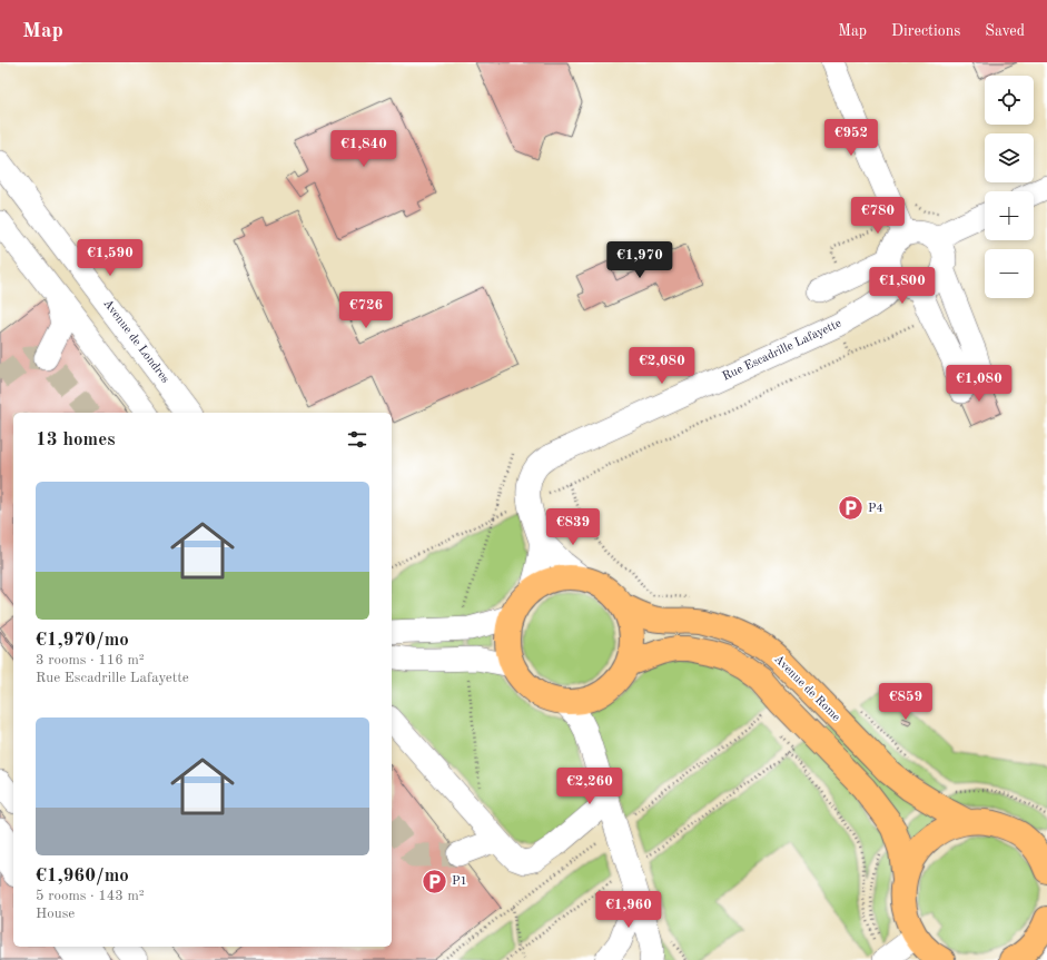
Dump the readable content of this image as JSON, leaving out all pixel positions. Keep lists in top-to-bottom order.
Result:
{
  "streets": {
    "main road": ["Avenue de Rome"],
    "street": ["Avenue de Londres", "Rue Escadrille Lafayette"]
  },
  "crossings": [
    ["Rue Escadrille Lafayette", "Avenue de Rome"]
  ],
  "places": {
    "parking": ["P4", "P1"]
  },
  "page": {
    "header": "Map",
    "nav": ["Map", "Directions", "Saved"],
    "map_buttons": ["+", "−"],
    "price": [
      "€952",
      "€1,840",
      "€780",
      "€1,590",
      "€1,970",
      "€1,800",
      "€726",
      "€2,080",
      "€1,080",
      "€839",
      "€859",
      "€2,260",
      "€1,960"
    ],
    "heading": "13 homes",
    "list": [
      {
        "name": "€1,970/mo",
        "note": "3 rooms · 116 m² · Rue Escadrille Lafayette"
      },
      {
        "name": "€1,960/mo",
        "note": "5 rooms · 143 m² · House"
      }
    ]
  }
}
